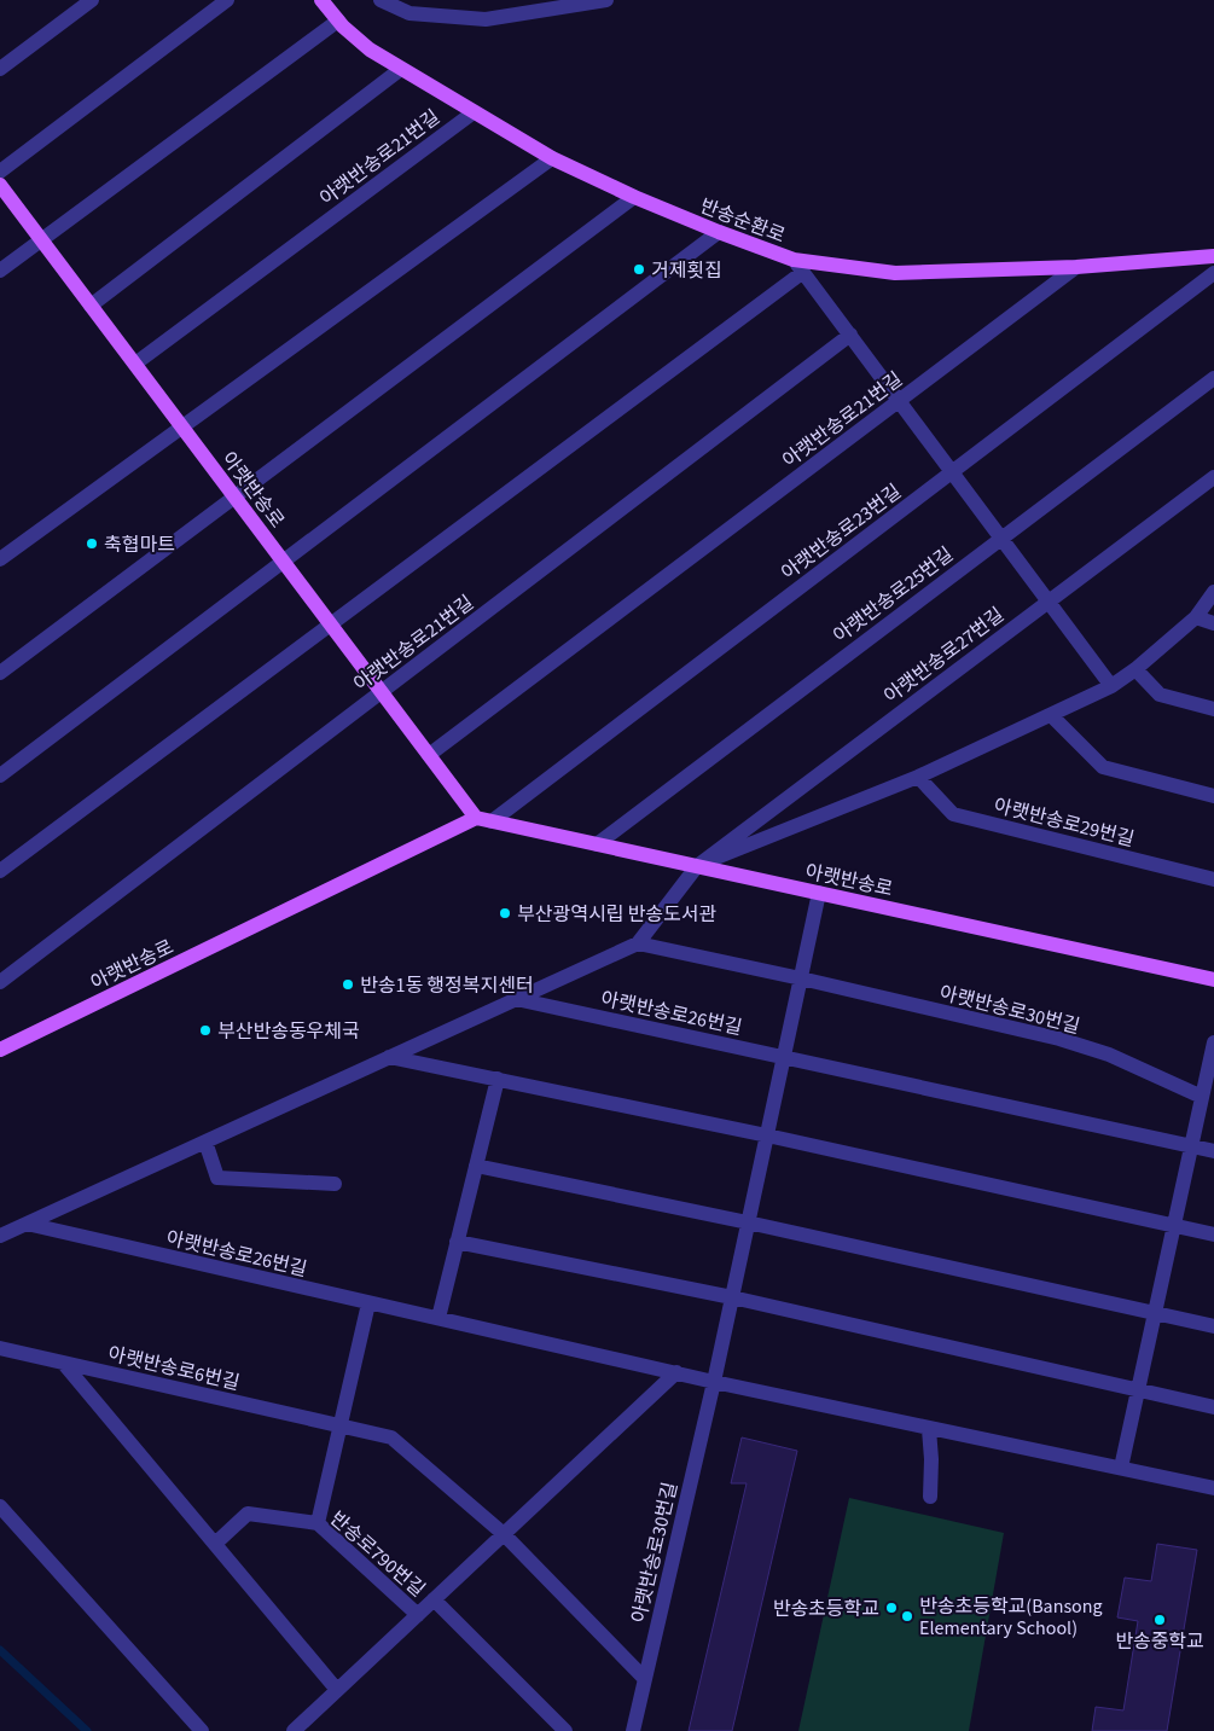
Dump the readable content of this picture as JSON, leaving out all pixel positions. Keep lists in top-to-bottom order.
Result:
{
  "streets": {
    "main road": ["반송순환로", "아랫반송로"],
    "street": [
      "아랫반송로21번길",
      "아랫반송로23번길",
      "아랫반송로25번길",
      "아랫반송로27번길",
      "아랫반송로29번길",
      "아랫반송로30번길",
      "아랫반송로26번길",
      "아랫반송로6번길",
      "반송로790번길"
    ]
  },
  "crossings": [
    ["아랫반송로21번길", "반송순환로"],
    ["아랫반송로21번길", "아랫반송로"],
    ["아랫반송로", "아랫반송로23번길"],
    ["아랫반송로", "아랫반송로25번길"],
    ["아랫반송로", "아랫반송로27번길"],
    ["아랫반송로", "아랫반송로30번길"],
    ["아랫반송로", "아랫반송로26번길"],
    ["아랫반송로27번길", "아랫반송로26번길"],
    ["아랫반송로30번길", "아랫반송로26번길"]
  ],
  "places": [
    "거제횟집",
    "축협마트",
    "부산광역시립 반송도서관",
    "반송1동 행정복지센터",
    "부산반송동우체국",
    "반송초등학교",
    "반송초등학교(Bansong Elementary School)",
    "반송중학교"
  ]
}
